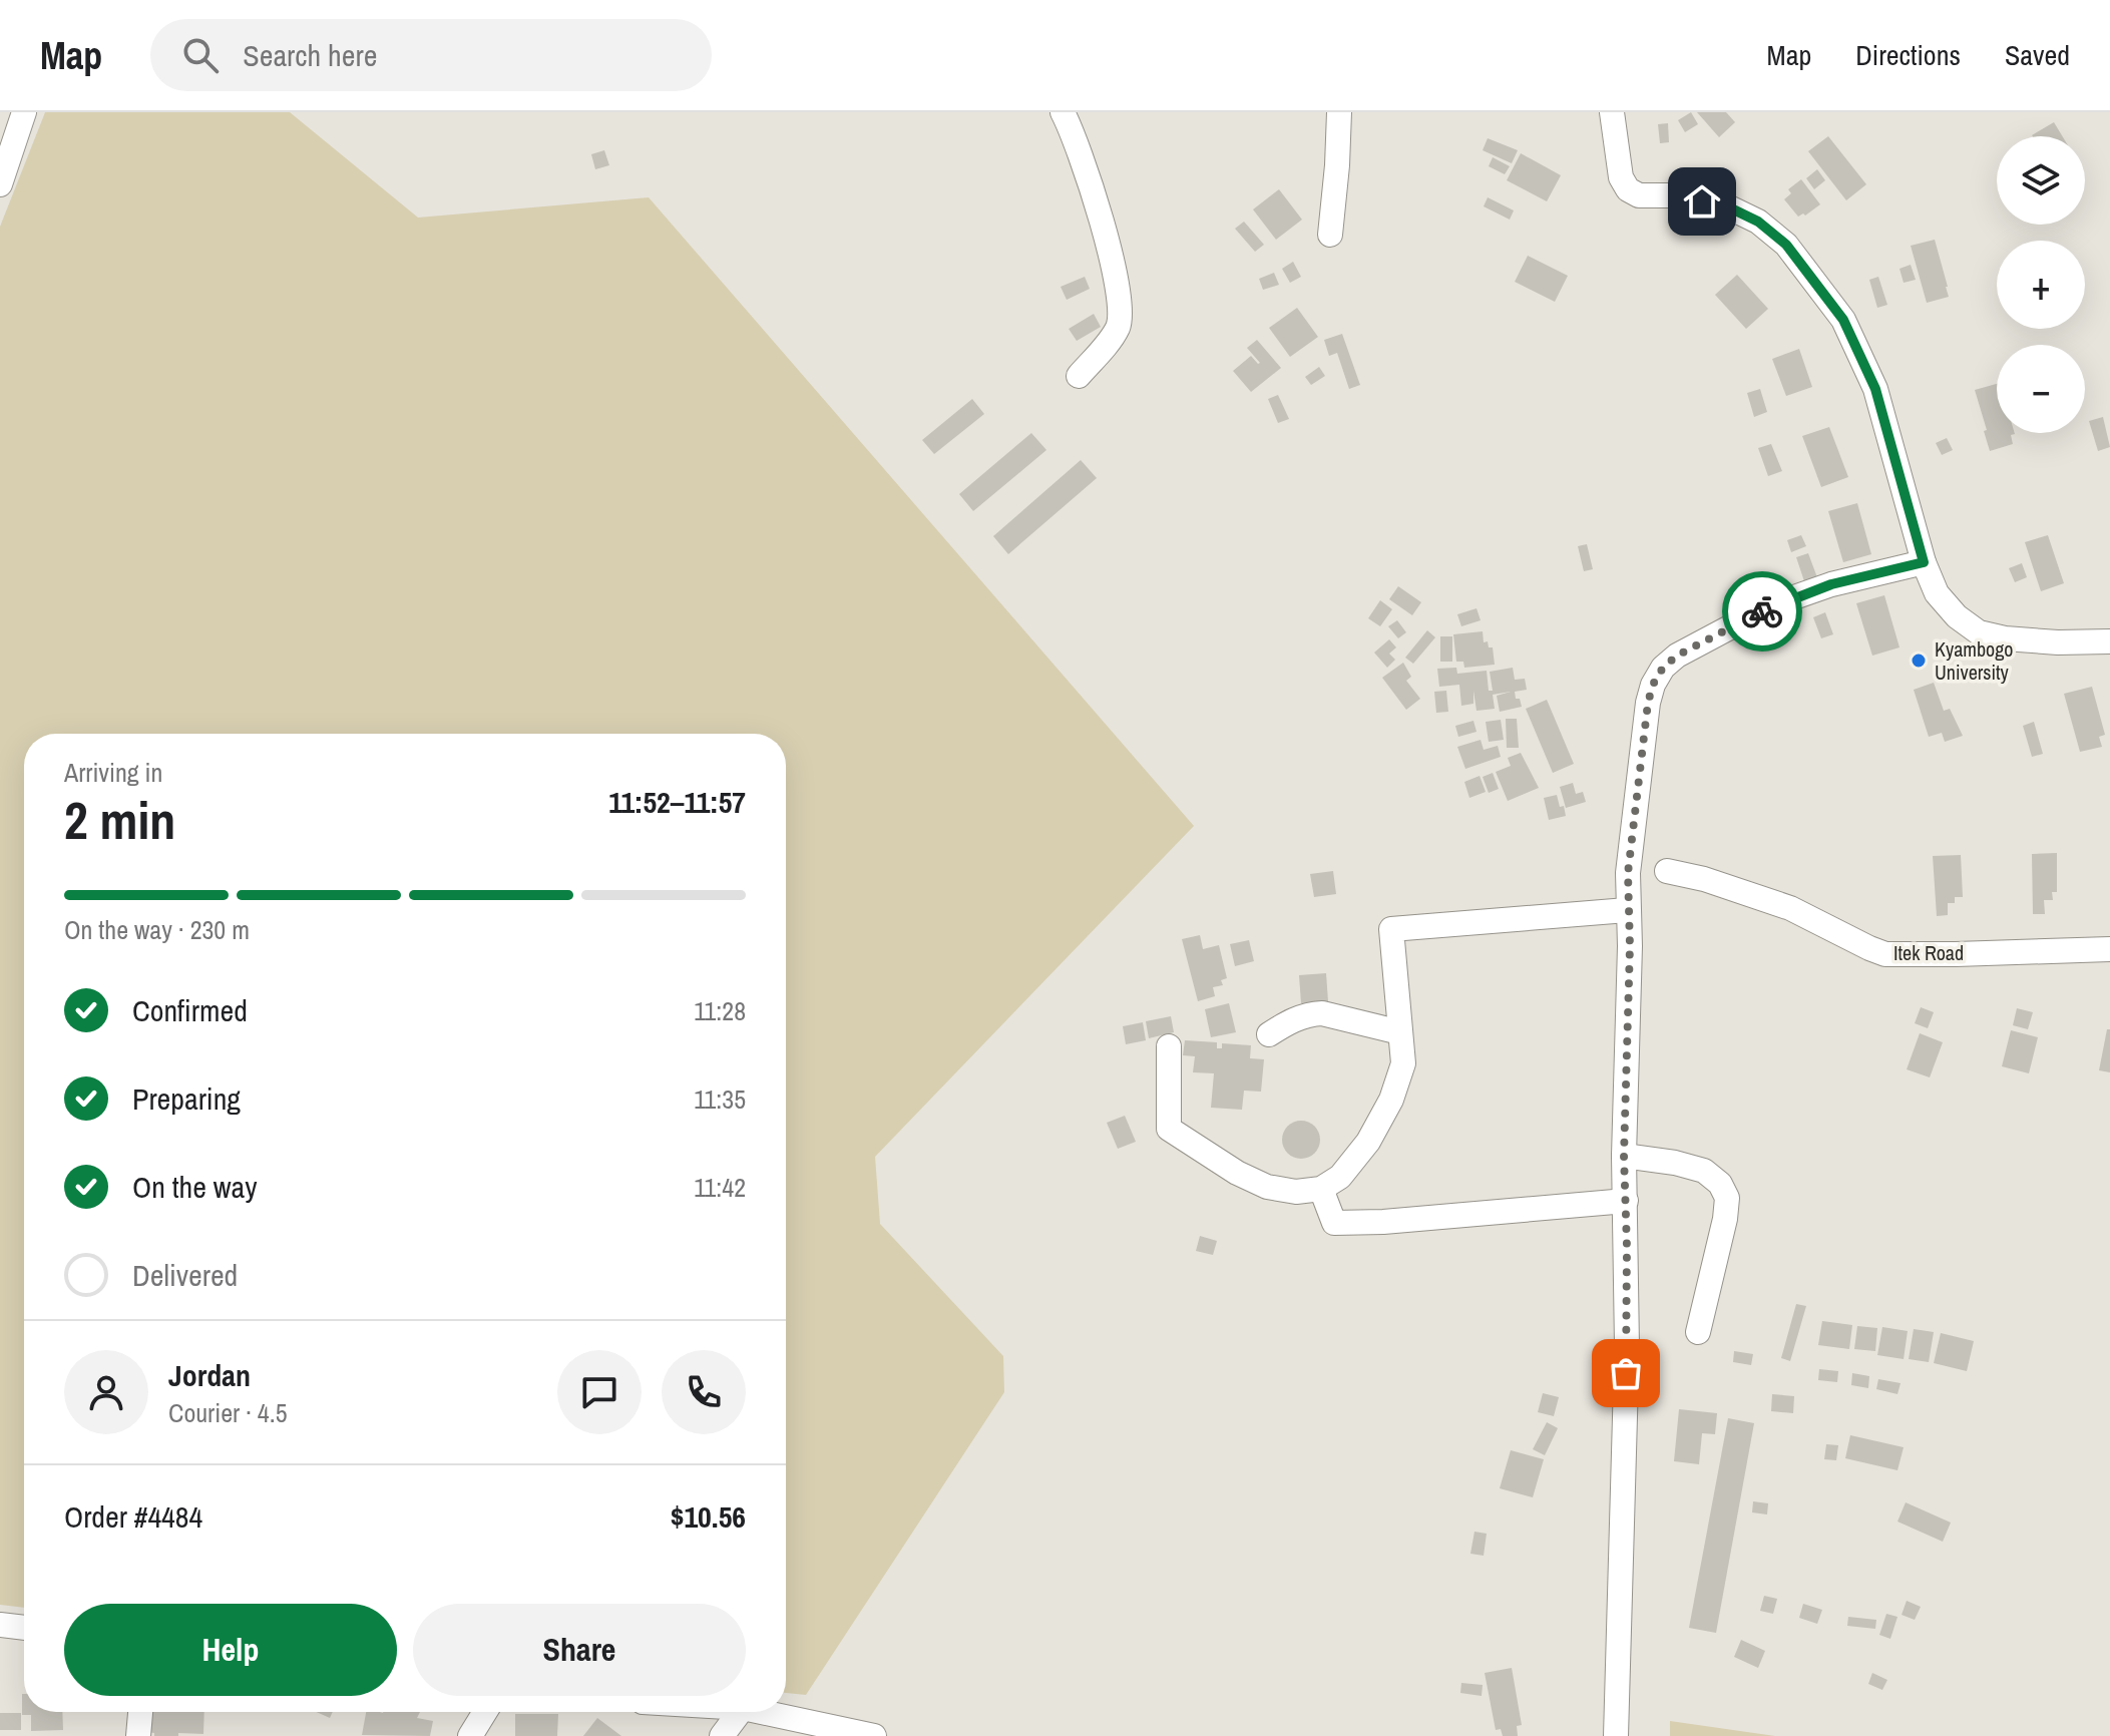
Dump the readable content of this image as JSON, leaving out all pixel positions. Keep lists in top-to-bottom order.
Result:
{
  "streets": {
    "street": ["Itek Road"]
  },
  "places": ["Kyambogo University"],
  "page": {
    "header": "Map",
    "search": "Search here",
    "nav": ["Map", "Directions", "Saved"],
    "map_buttons": ["+", "−"],
    "heading": ["2 min", "Arriving in", "11:52–11:57"],
    "panel": [
      "Jordan",
      "Courier · 4.5",
      "Order #4484",
      "$10.56"
    ],
    "bar": "On the way · 230 m",
    "list": [
      ["Confirmed", "11:28"],
      ["Preparing", "11:35"],
      ["On the way", "11:42"],
      "Delivered"
    ],
    "buttons": ["Help", "Share"]
  }
}
